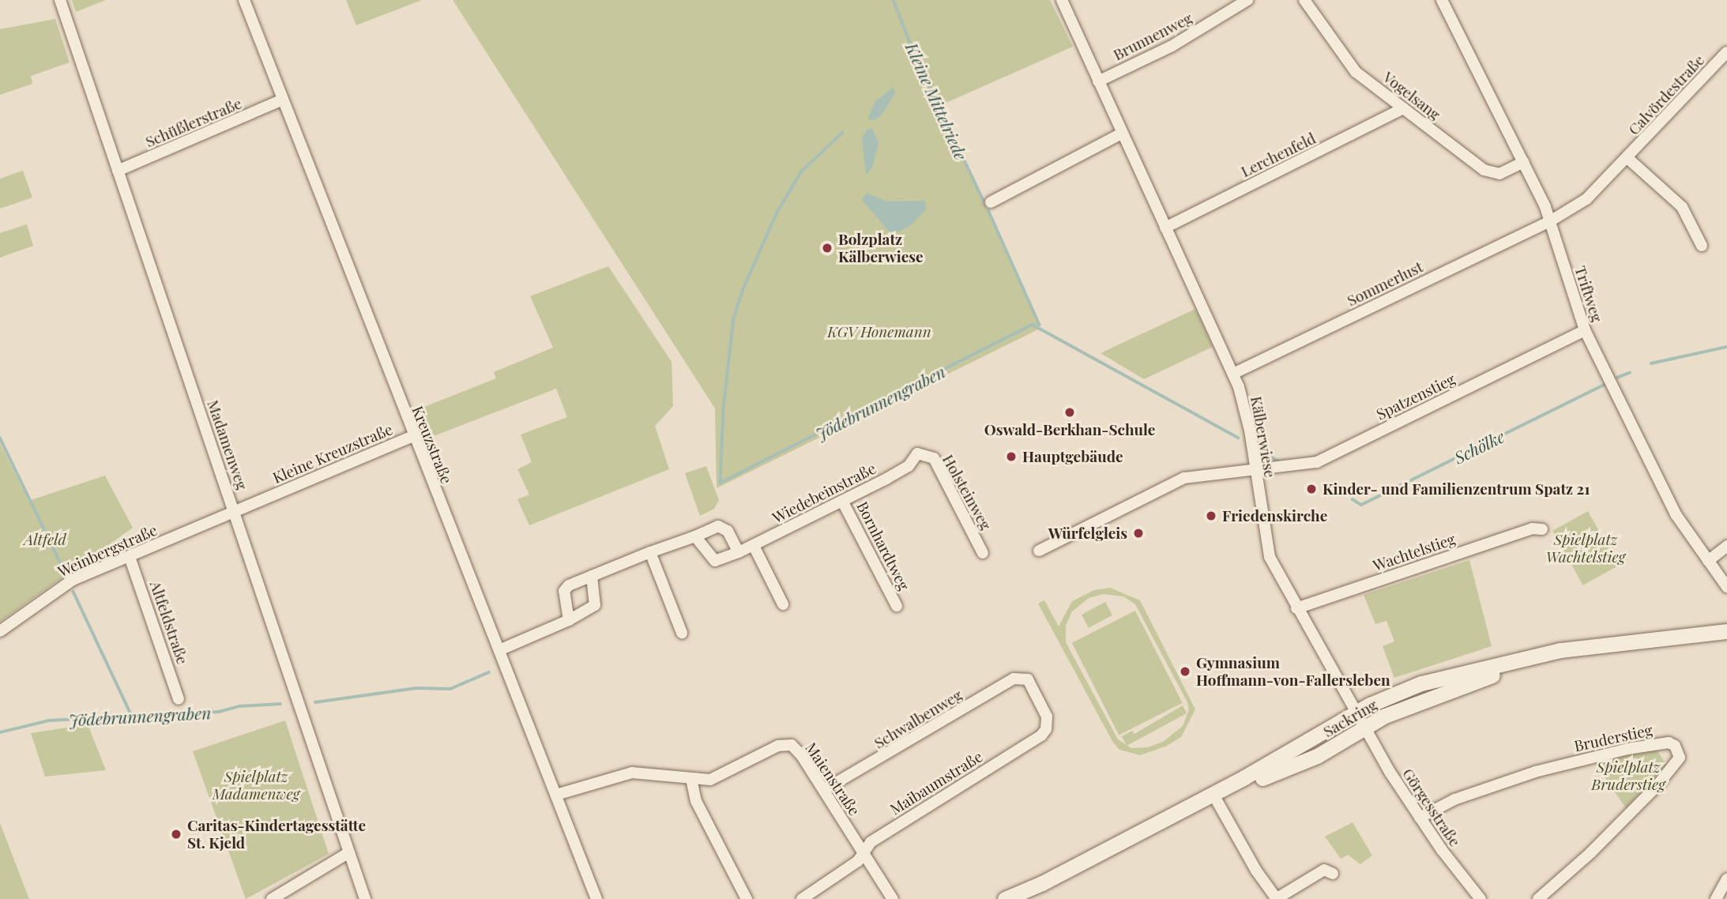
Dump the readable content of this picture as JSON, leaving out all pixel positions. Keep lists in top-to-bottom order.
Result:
{
  "streets": {
    "main road": ["Sackring"],
    "street": [
      "Brunnenweg",
      "Calvördestraße",
      "Vogelsang",
      "Schüßlerstraße",
      "Lerchenfeld",
      "Sommerlust",
      "Triftweg",
      "Spatzenstieg",
      "Kälberwiese",
      "Madamenweg",
      "Kreuzstraße",
      "Kleine Kreuzstraße",
      "Holsteinweg",
      "Wiedebeinstraße",
      "Bornhardtweg",
      "Weinbergstraße",
      "Wachtelstieg",
      "Altfeldstraße",
      "Schwalbenweg",
      "Bruderstieg",
      "Maienstraße",
      "Maibaumstraße",
      "Görgesstraße"
    ]
  },
  "crossings": [
    ["Brunnenweg", "Kälberwiese"],
    ["Calvördestraße", "Sommerlust"],
    ["Calvördestraße", "Triftweg"],
    ["Vogelsang", "Lerchenfeld"],
    ["Vogelsang", "Triftweg"],
    ["Schüßlerstraße", "Madamenweg"],
    ["Schüßlerstraße", "Kreuzstraße"],
    ["Lerchenfeld", "Kälberwiese"],
    ["Sommerlust", "Triftweg"],
    ["Sommerlust", "Kälberwiese"],
    ["Triftweg", "Spatzenstieg"],
    ["Spatzenstieg", "Kälberwiese"],
    ["Kälberwiese", "Wachtelstieg"],
    ["Kälberwiese", "Sackring"],
    ["Kälberwiese", "Görgesstraße"],
    ["Madamenweg", "Kleine Kreuzstraße"],
    ["Madamenweg", "Weinbergstraße"],
    ["Kreuzstraße", "Kleine Kreuzstraße"],
    ["Kreuzstraße", "Maienstraße"],
    ["Kleine Kreuzstraße", "Weinbergstraße"],
    ["Holsteinweg", "Wiedebeinstraße"],
    ["Wiedebeinstraße", "Bornhardtweg"],
    ["Weinbergstraße", "Altfeldstraße"],
    ["Sackring", "Görgesstraße"],
    ["Schwalbenweg", "Maienstraße"],
    ["Schwalbenweg", "Maibaumstraße"],
    ["Bruderstieg", "Görgesstraße"],
    ["Maienstraße", "Maibaumstraße"]
  ],
  "water": ["Kleine Mittelriede", "Jödebrunnengraben", "Schölke"],
  "parks": [
    "KGV Honemann",
    "Altfeld",
    "Spielplatz Wachtelstieg",
    "Spielplatz Bruderstieg",
    "Spielplatz Madamenweg"
  ],
  "places": [
    "Bolzplatz Kälberwiese",
    "Oswald-Berkhan-Schule",
    "Hauptgebäude",
    "Kinder- und Familienzentrum Spatz 21",
    "Friedenskirche",
    "Würfelgleis",
    "Gymnasium Hoffmann-von-Fallersleben",
    "Caritas-Kindertagesstätte St. Kjeld"
  ]
}
